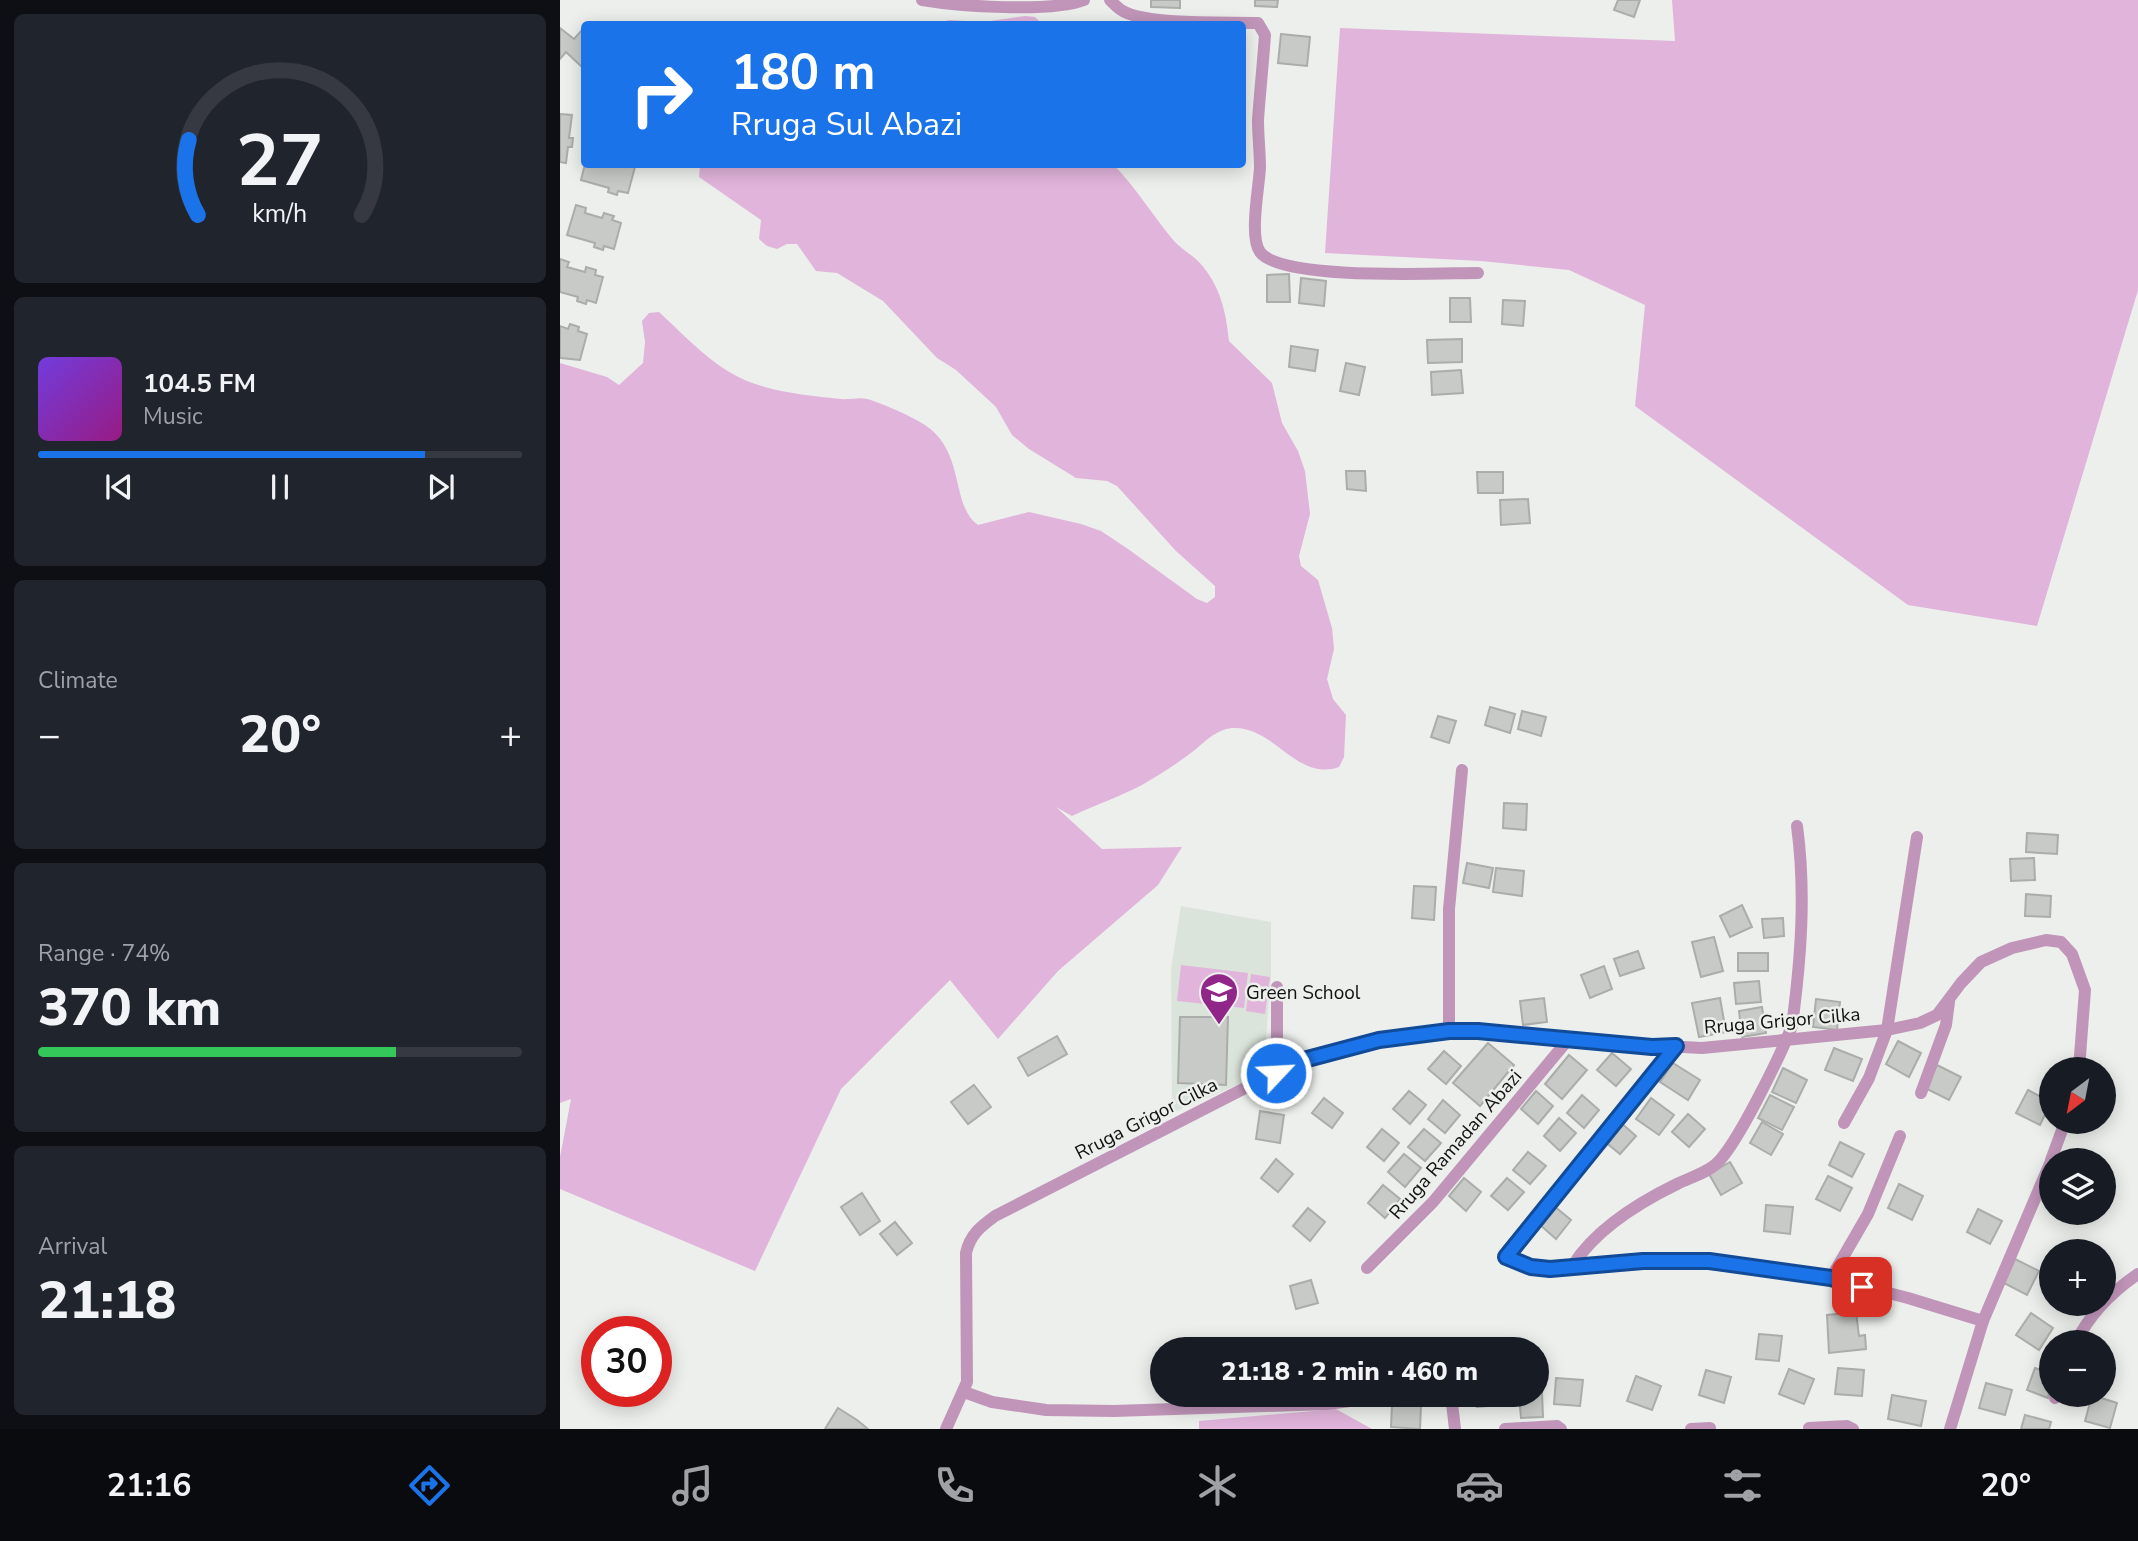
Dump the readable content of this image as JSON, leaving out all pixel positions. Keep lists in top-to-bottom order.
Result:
{
  "streets": {
    "street": ["Rruga Grigor Cilka", "Rruga Ramadan Abazi"]
  },
  "crossings": [
    ["Rruga Grigor Cilka", "Rruga Ramadan Abazi"]
  ],
  "places": {
    "school or university": ["Green School"]
  },
  "north": "bottom left",
  "page": {
    "turn": ["180 m", "Rruga Sul Abazi"],
    "song": ["104.5 FM", "Music"],
    "tile": [
      "Climate",
      ["Range · 74%", "370 km"],
      ["Arrival", "21:18"]
    ],
    "heat": ["−", "20°", "+"],
    "map_buttons": ["+", "−"],
    "limit": "30",
    "trip": "21:18 · 2 min · 460 m",
    "tabs": ["21:16", "20°"],
    "gauge": ["27", "km/h"]
  }
}
